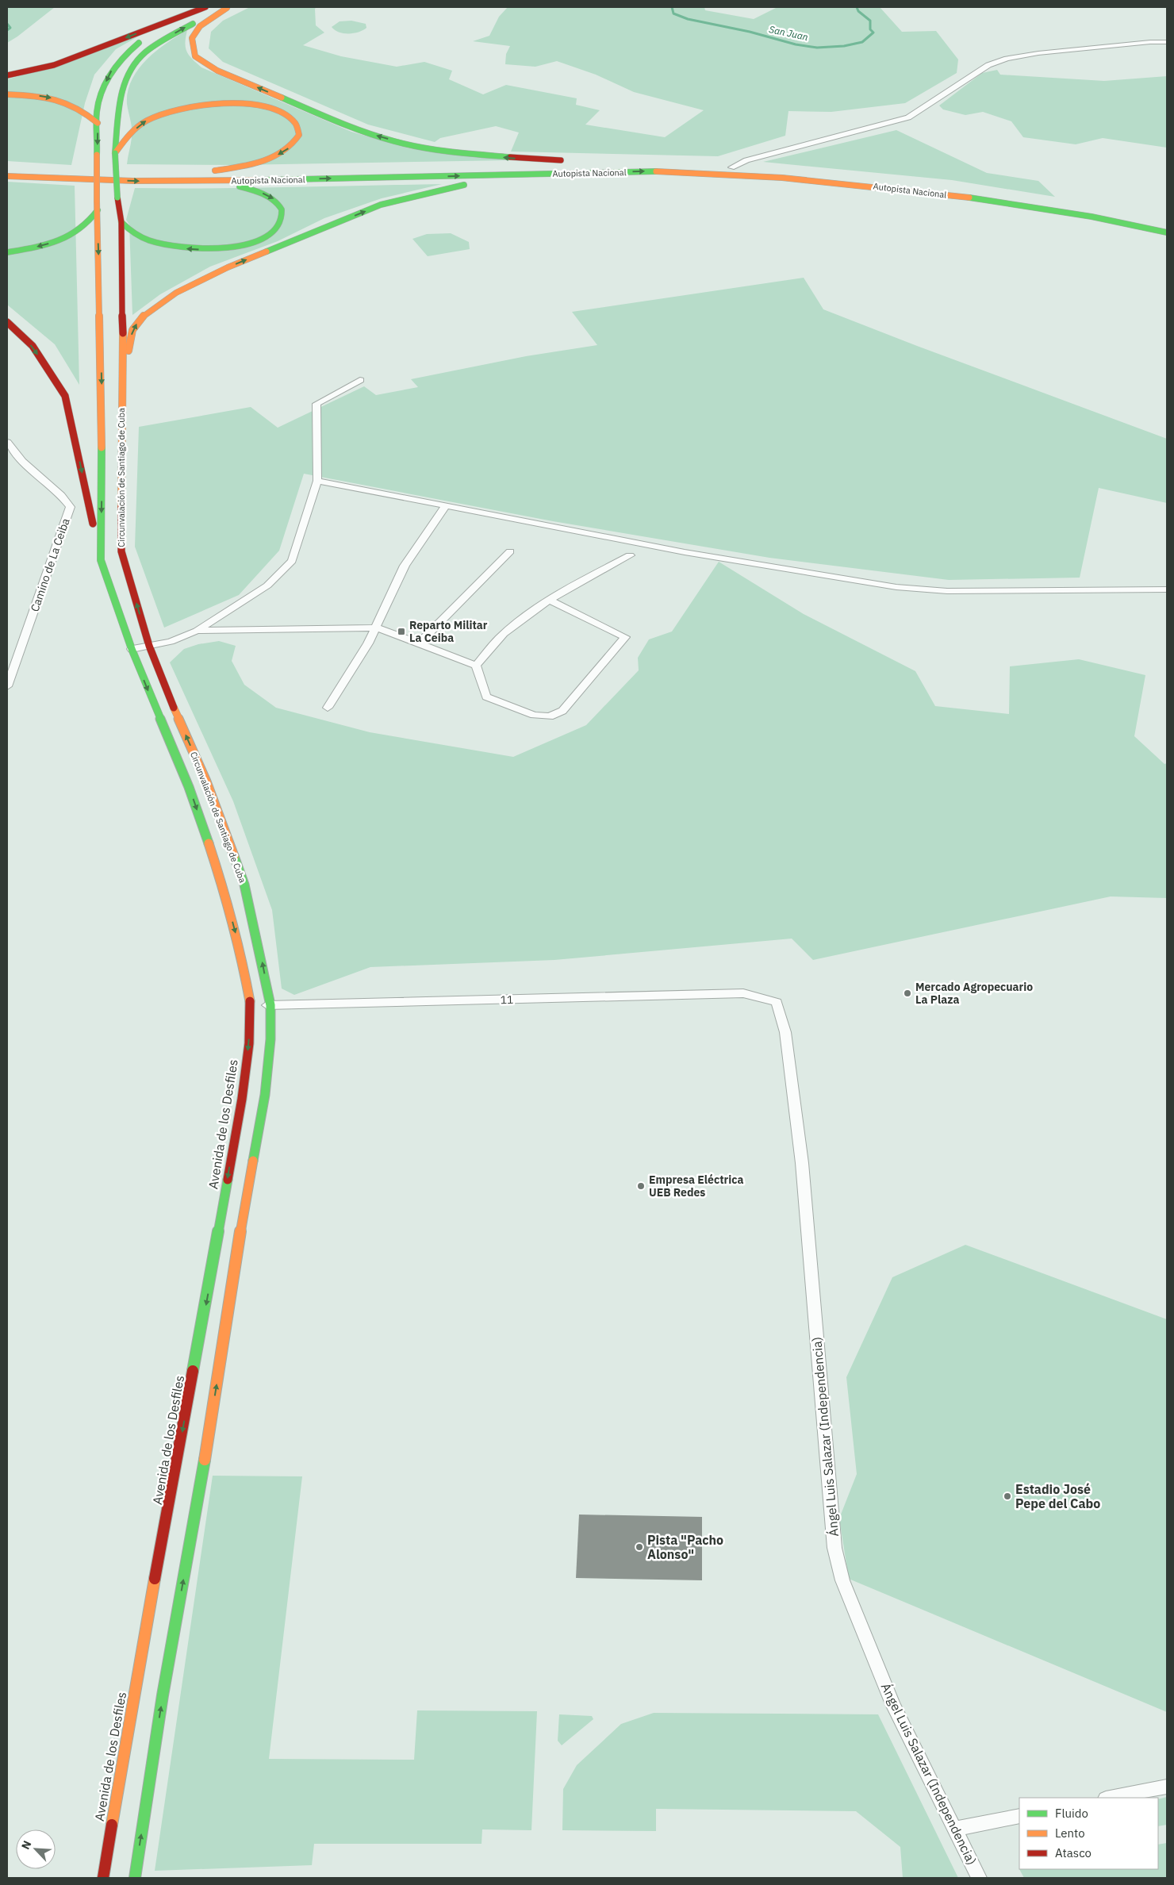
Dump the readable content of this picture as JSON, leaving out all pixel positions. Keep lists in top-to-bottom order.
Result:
{
  "streets": {
    "highway": ["Autopista Nacional", "Circunvalación de Santiago de Cuba", "Avenida de los Desfiles"],
    "street": ["Camino de La Ceiba", "11", "Ángel Luis Salazar (Independencia)"]
  },
  "crossings": [
    ["Circunvalación de Santiago de Cuba", "11"],
    ["Circunvalación de Santiago de Cuba", "Avenida de los Desfiles"],
    ["11", "Avenida de los Desfiles"],
    ["11", "Ángel Luis Salazar (Independencia)"]
  ],
  "water": ["San Juan"],
  "places": {
    "transit": ["Reparto Militar La Ceiba"],
    "other": [
      "Mercado Agropecuario La Plaza",
      "Empresa Eléctrica UEB Redes",
      "Estadio José Pepe del Cabo",
      "Pista \"Pacho Alonso\""
    ]
  },
  "legend": ["Fluido", "Lento", "Atasco"],
  "north": "top left"
}
